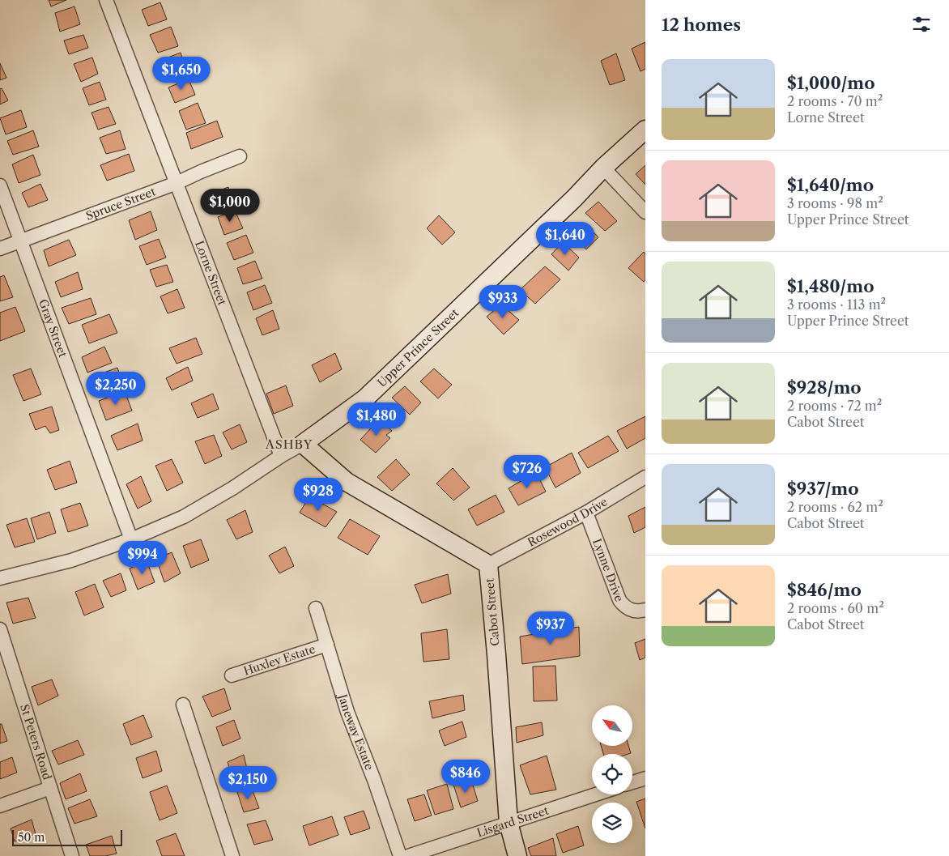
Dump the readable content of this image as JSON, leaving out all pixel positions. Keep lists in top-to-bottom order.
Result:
{
  "streets": {
    "street": [
      "Spruce Street",
      "Lorne Street",
      "Gray Street",
      "Upper Prince Street",
      "Rosewood Drive",
      "Lynne Drive",
      "Cabot Street",
      "Huxley Estate",
      "Janeway Estate",
      "St Peters Road",
      "Lisgard Street"
    ]
  },
  "crossings": [
    ["Spruce Street", "Lorne Street"],
    ["Spruce Street", "Gray Street"],
    ["Lorne Street", "Upper Prince Street"],
    ["Gray Street", "Upper Prince Street"],
    ["Upper Prince Street", "Cabot Street"],
    ["Rosewood Drive", "Lynne Drive"],
    ["Rosewood Drive", "Cabot Street"],
    ["Cabot Street", "Lisgard Street"],
    ["Huxley Estate", "Janeway Estate"]
  ],
  "districts": ["ASHBY"],
  "scale_bar": "50 m",
  "north": "top left",
  "page": {
    "heading": "12 homes",
    "list": [
      {
        "name": "$1,000/mo",
        "note": "2 rooms · 70 m² · Lorne Street"
      },
      {
        "name": "$1,640/mo",
        "note": "3 rooms · 98 m² · Upper Prince Street"
      },
      {
        "name": "$1,480/mo",
        "note": "3 rooms · 113 m² · Upper Prince Street"
      },
      {
        "name": "$928/mo",
        "note": "2 rooms · 72 m² · Cabot Street"
      },
      {
        "name": "$937/mo",
        "note": "2 rooms · 62 m² · Cabot Street"
      },
      {
        "name": "$846/mo",
        "note": "2 rooms · 60 m² · Cabot Street"
      }
    ],
    "price": [
      "$1,650",
      "$1,000",
      "$1,640",
      "$933",
      "$2,250",
      "$1,480",
      "$726",
      "$928",
      "$994",
      "$937",
      "$846",
      "$2,150"
    ],
    "scale": "50 m"
  }
}
